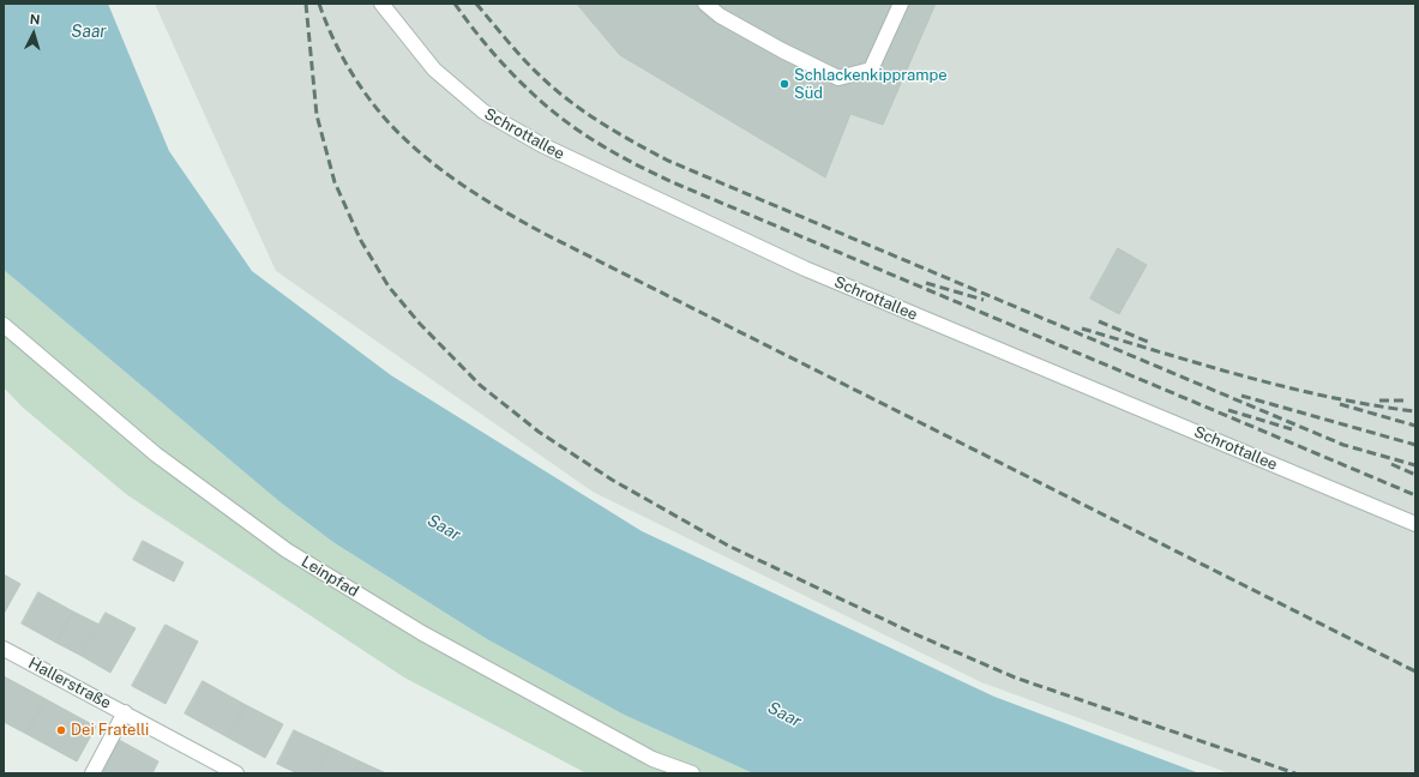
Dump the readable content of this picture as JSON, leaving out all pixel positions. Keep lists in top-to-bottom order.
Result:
{
  "streets": {
    "street": ["Schrottallee", "Leinpfad", "Hallerstraße"]
  },
  "water": ["Saar"],
  "places": ["Schlackenkipprampe Süd", "Dei Fratelli"],
  "north": "top"
}
